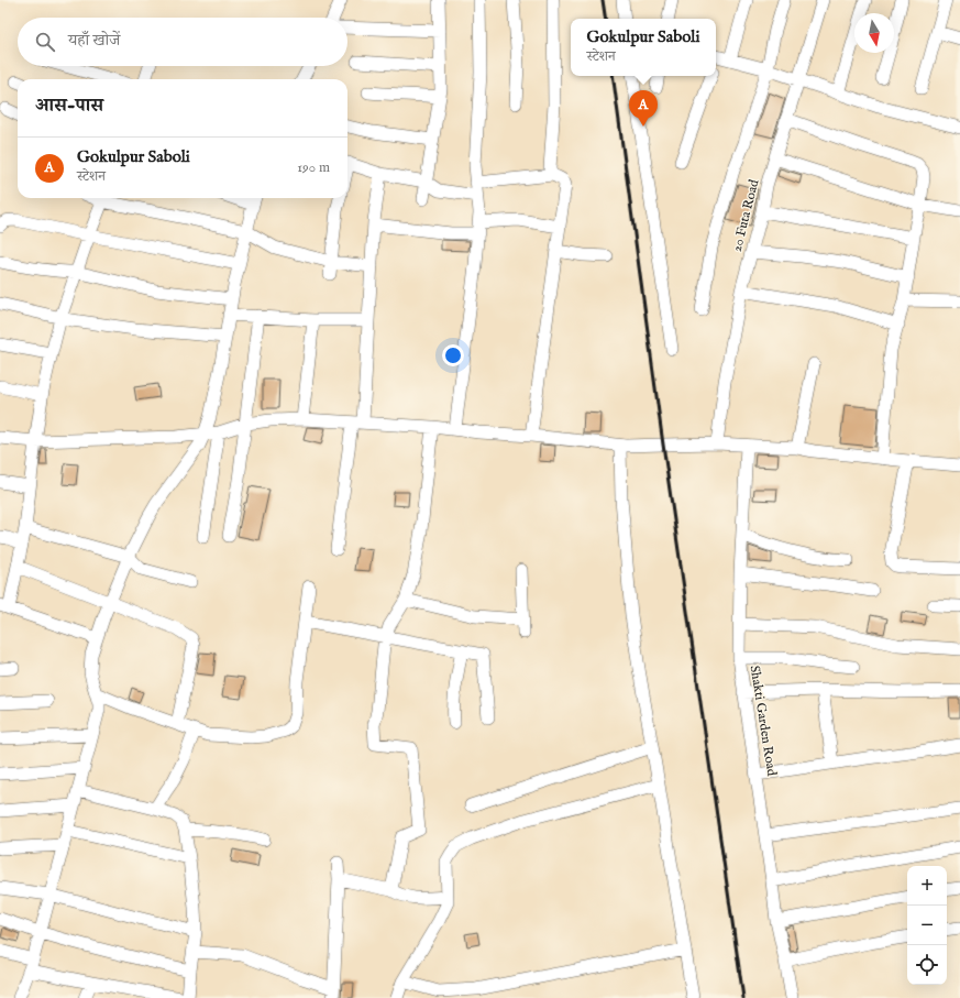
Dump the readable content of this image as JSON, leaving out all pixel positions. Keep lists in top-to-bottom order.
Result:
{
  "streets": {
    "street": ["20 Futa Road", "Shakti Garden Road"]
  },
  "north": "bottom",
  "page": {
    "search": "यहाँ खोजें",
    "popup": ["Gokulpur Saboli", "स्टेशन"],
    "heading": "आस-पास",
    "pins": "A",
    "list": [
      {
        "mark": "A",
        "name": "Gokulpur Saboli",
        "note": "स्टेशन",
        "value": "190 m"
      }
    ],
    "map_buttons": ["+", "−"]
  }
}
